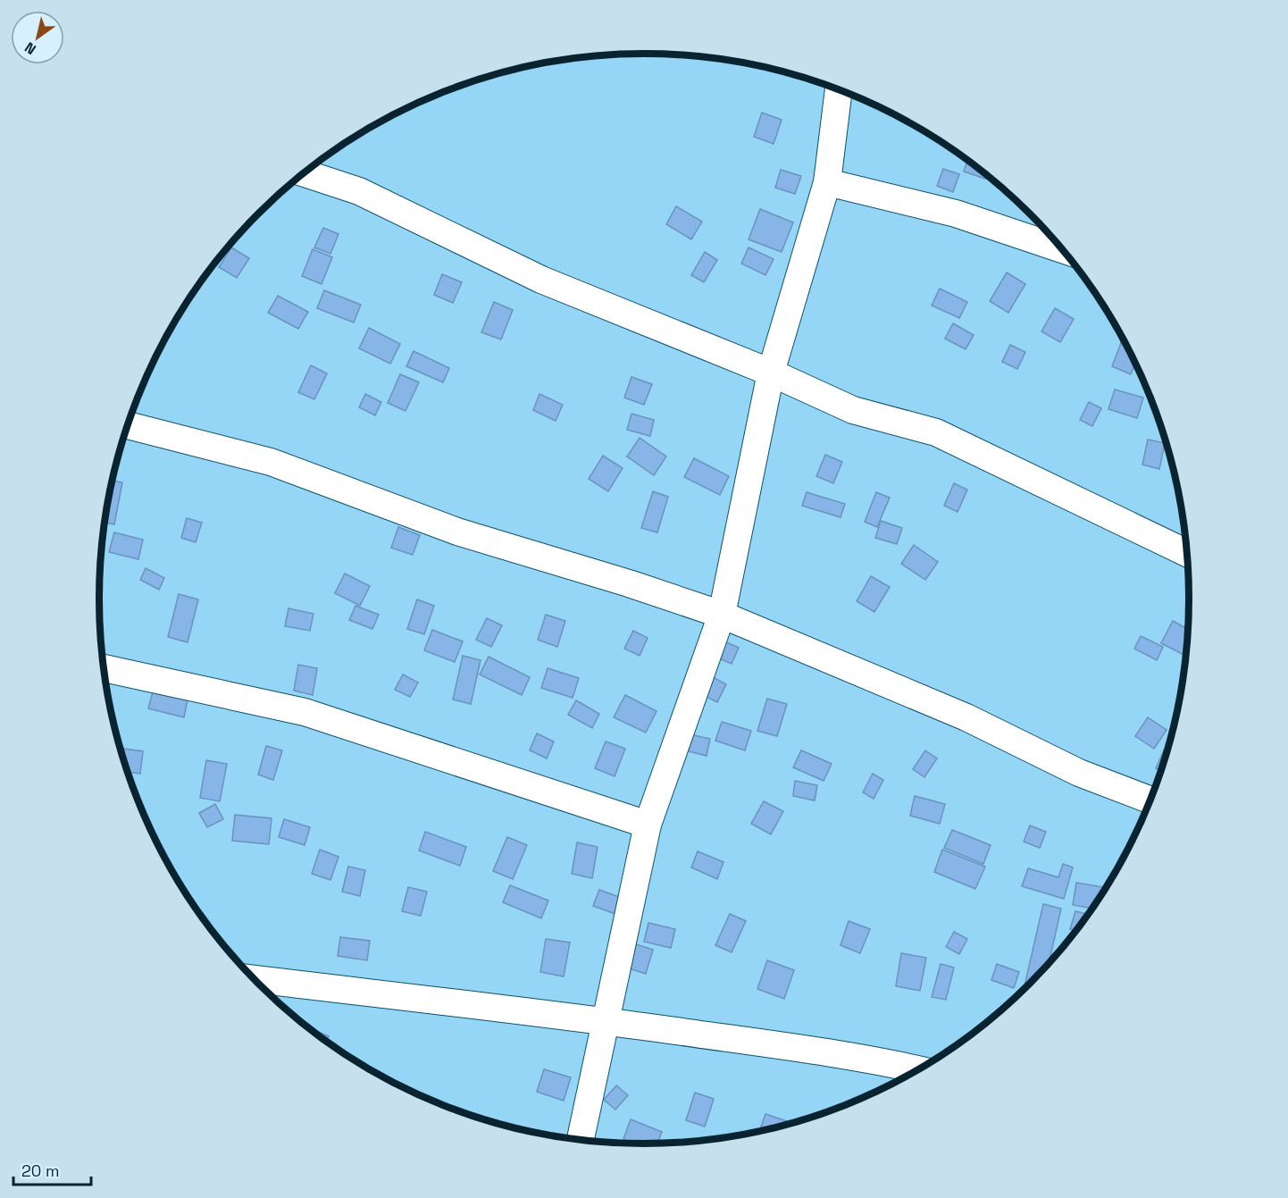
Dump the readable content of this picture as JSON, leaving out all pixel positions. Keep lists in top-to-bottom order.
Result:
{
  "scale_bar": "20 m",
  "north": "bottom left"
}
